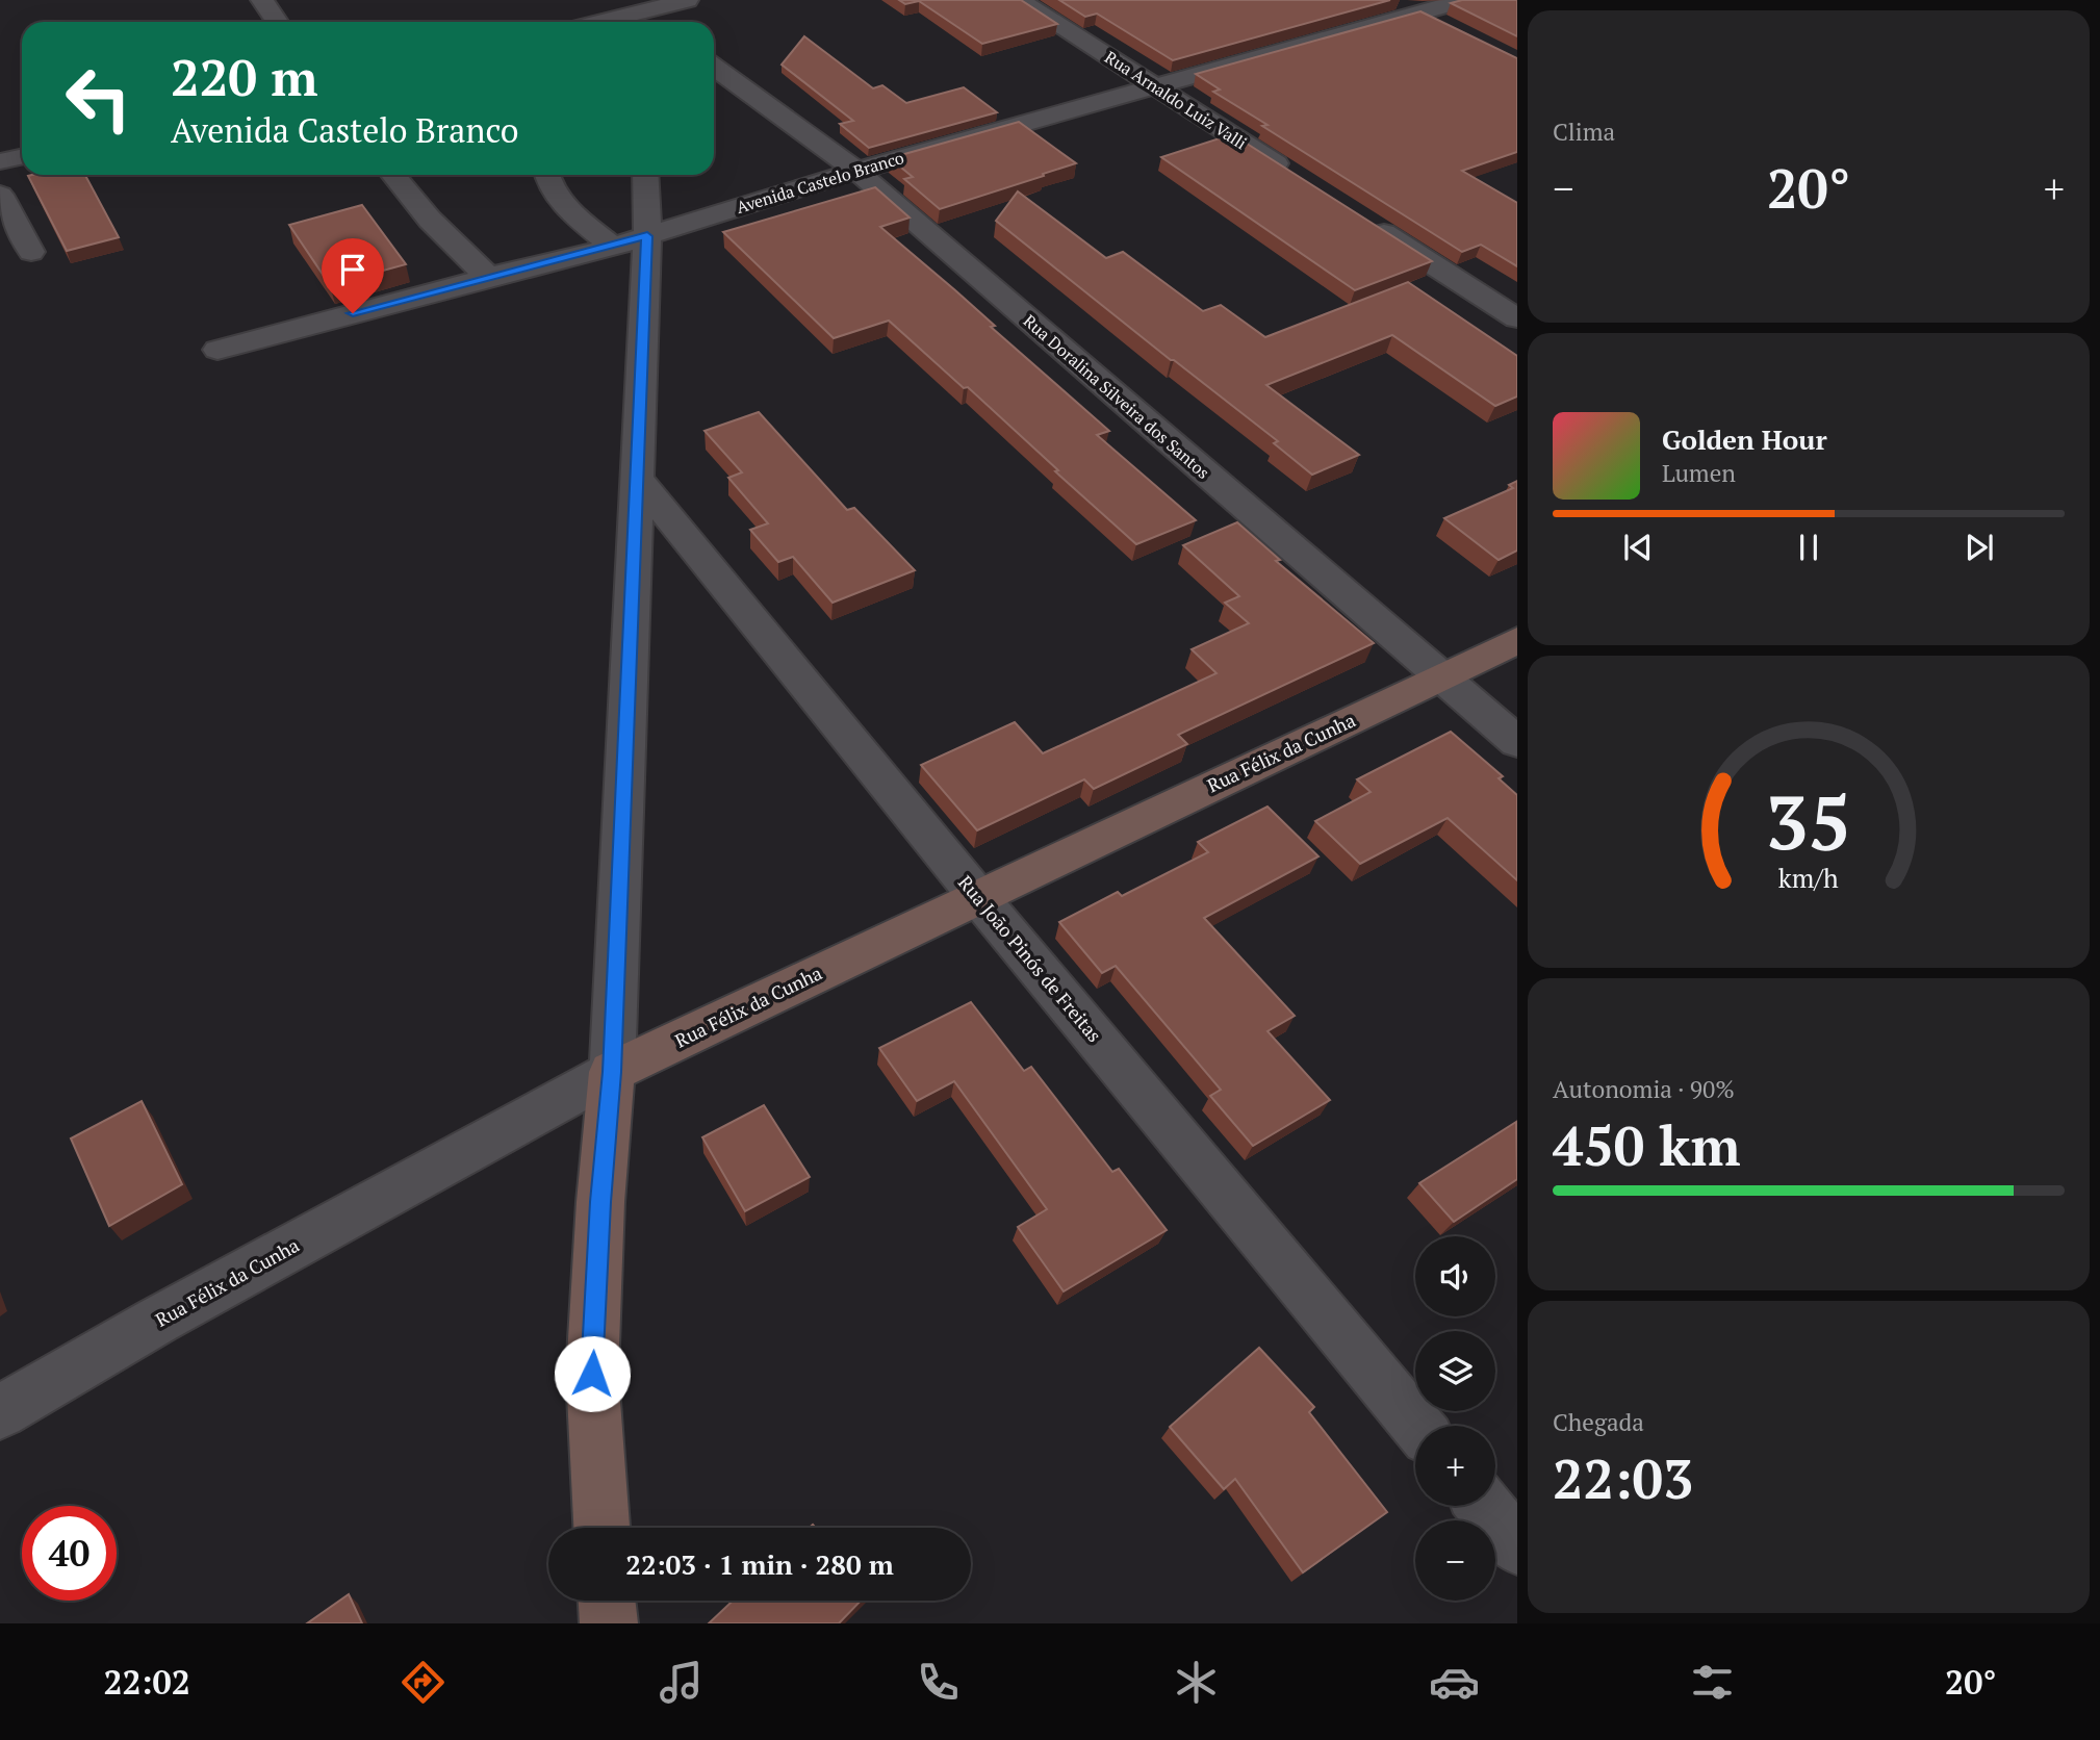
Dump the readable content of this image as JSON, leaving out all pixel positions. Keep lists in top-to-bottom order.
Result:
{
  "streets": {
    "street": [
      "Rua Arnaldo Luiz Valli",
      "Avenida Castelo Branco",
      "Rua Doralina Silveira dos Santos",
      "Rua Félix da Cunha",
      "Rua João Pinós de Freitas"
    ]
  },
  "crossings": [
    ["Rua Arnaldo Luiz Valli", "Avenida Castelo Branco"],
    ["Avenida Castelo Branco", "Rua Doralina Silveira dos Santos"],
    ["Rua Doralina Silveira dos Santos", "Rua Félix da Cunha"],
    ["Rua Félix da Cunha", "Rua João Pinós de Freitas"]
  ],
  "page": {
    "tile": [
      "Clima",
      ["Autonomia · 90%", "450 km"],
      ["Chegada", "22:03"]
    ],
    "turn": ["220 m", "Avenida Castelo Branco"],
    "heat": ["−", "20°", "+"],
    "song": ["Golden Hour", "Lumen"],
    "map_buttons": ["+", "−"],
    "limit": "40",
    "trip": "22:03 · 1 min · 280 m",
    "tabs": ["22:02", "20°"],
    "gauge": ["35", "km/h"]
  }
}
